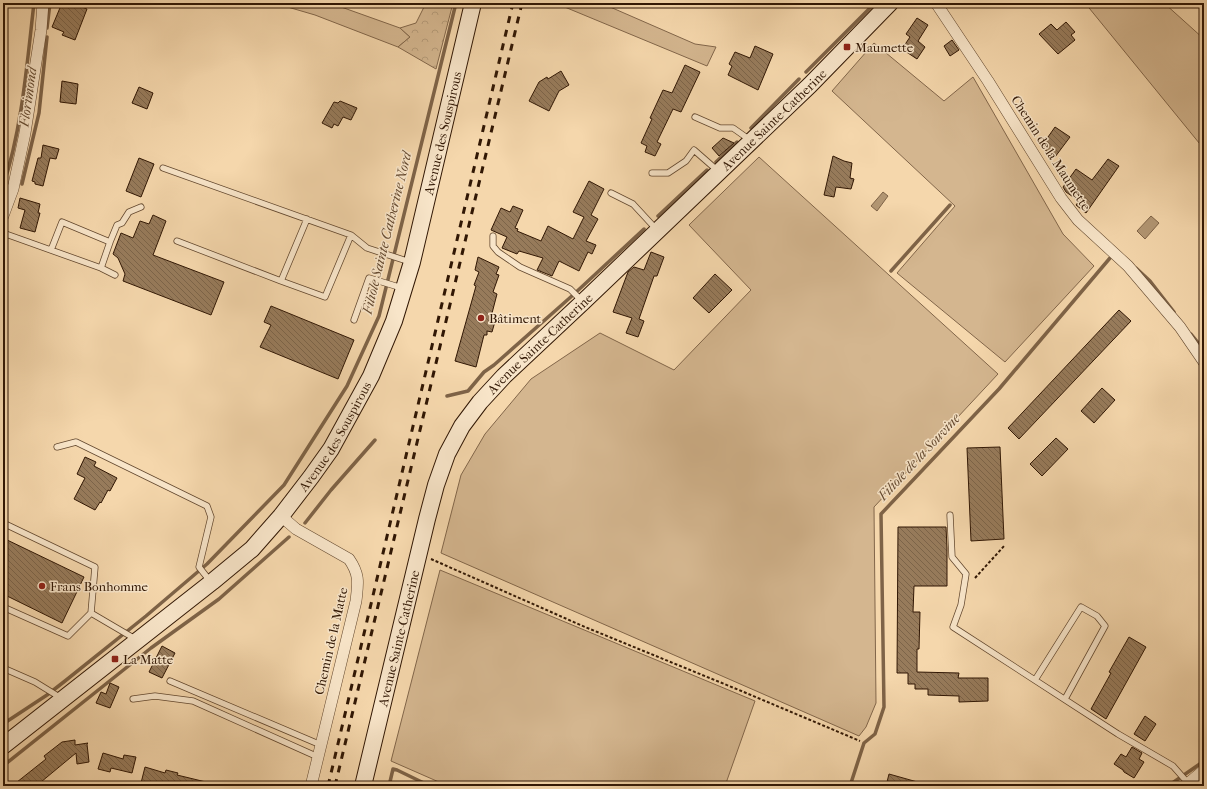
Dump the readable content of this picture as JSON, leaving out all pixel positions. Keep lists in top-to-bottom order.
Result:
{
  "streets": {
    "main road": ["Avenue Sainte-Catherine", "Avenue des Souspirous"],
    "street": ["Chemin de la Maumette", "Chemin de la Matte"]
  },
  "crossings": [
    ["Avenue des Souspirous", "Chemin de la Matte"]
  ],
  "water": ["Florimond", "Filiole Sainte Catherine Nord", "Filiole de la Souvine"],
  "places": {
    "transit": ["Maumette", "La Matte"],
    "other": ["Bâtiment", "Frans Bonhomme"]
  }
}
